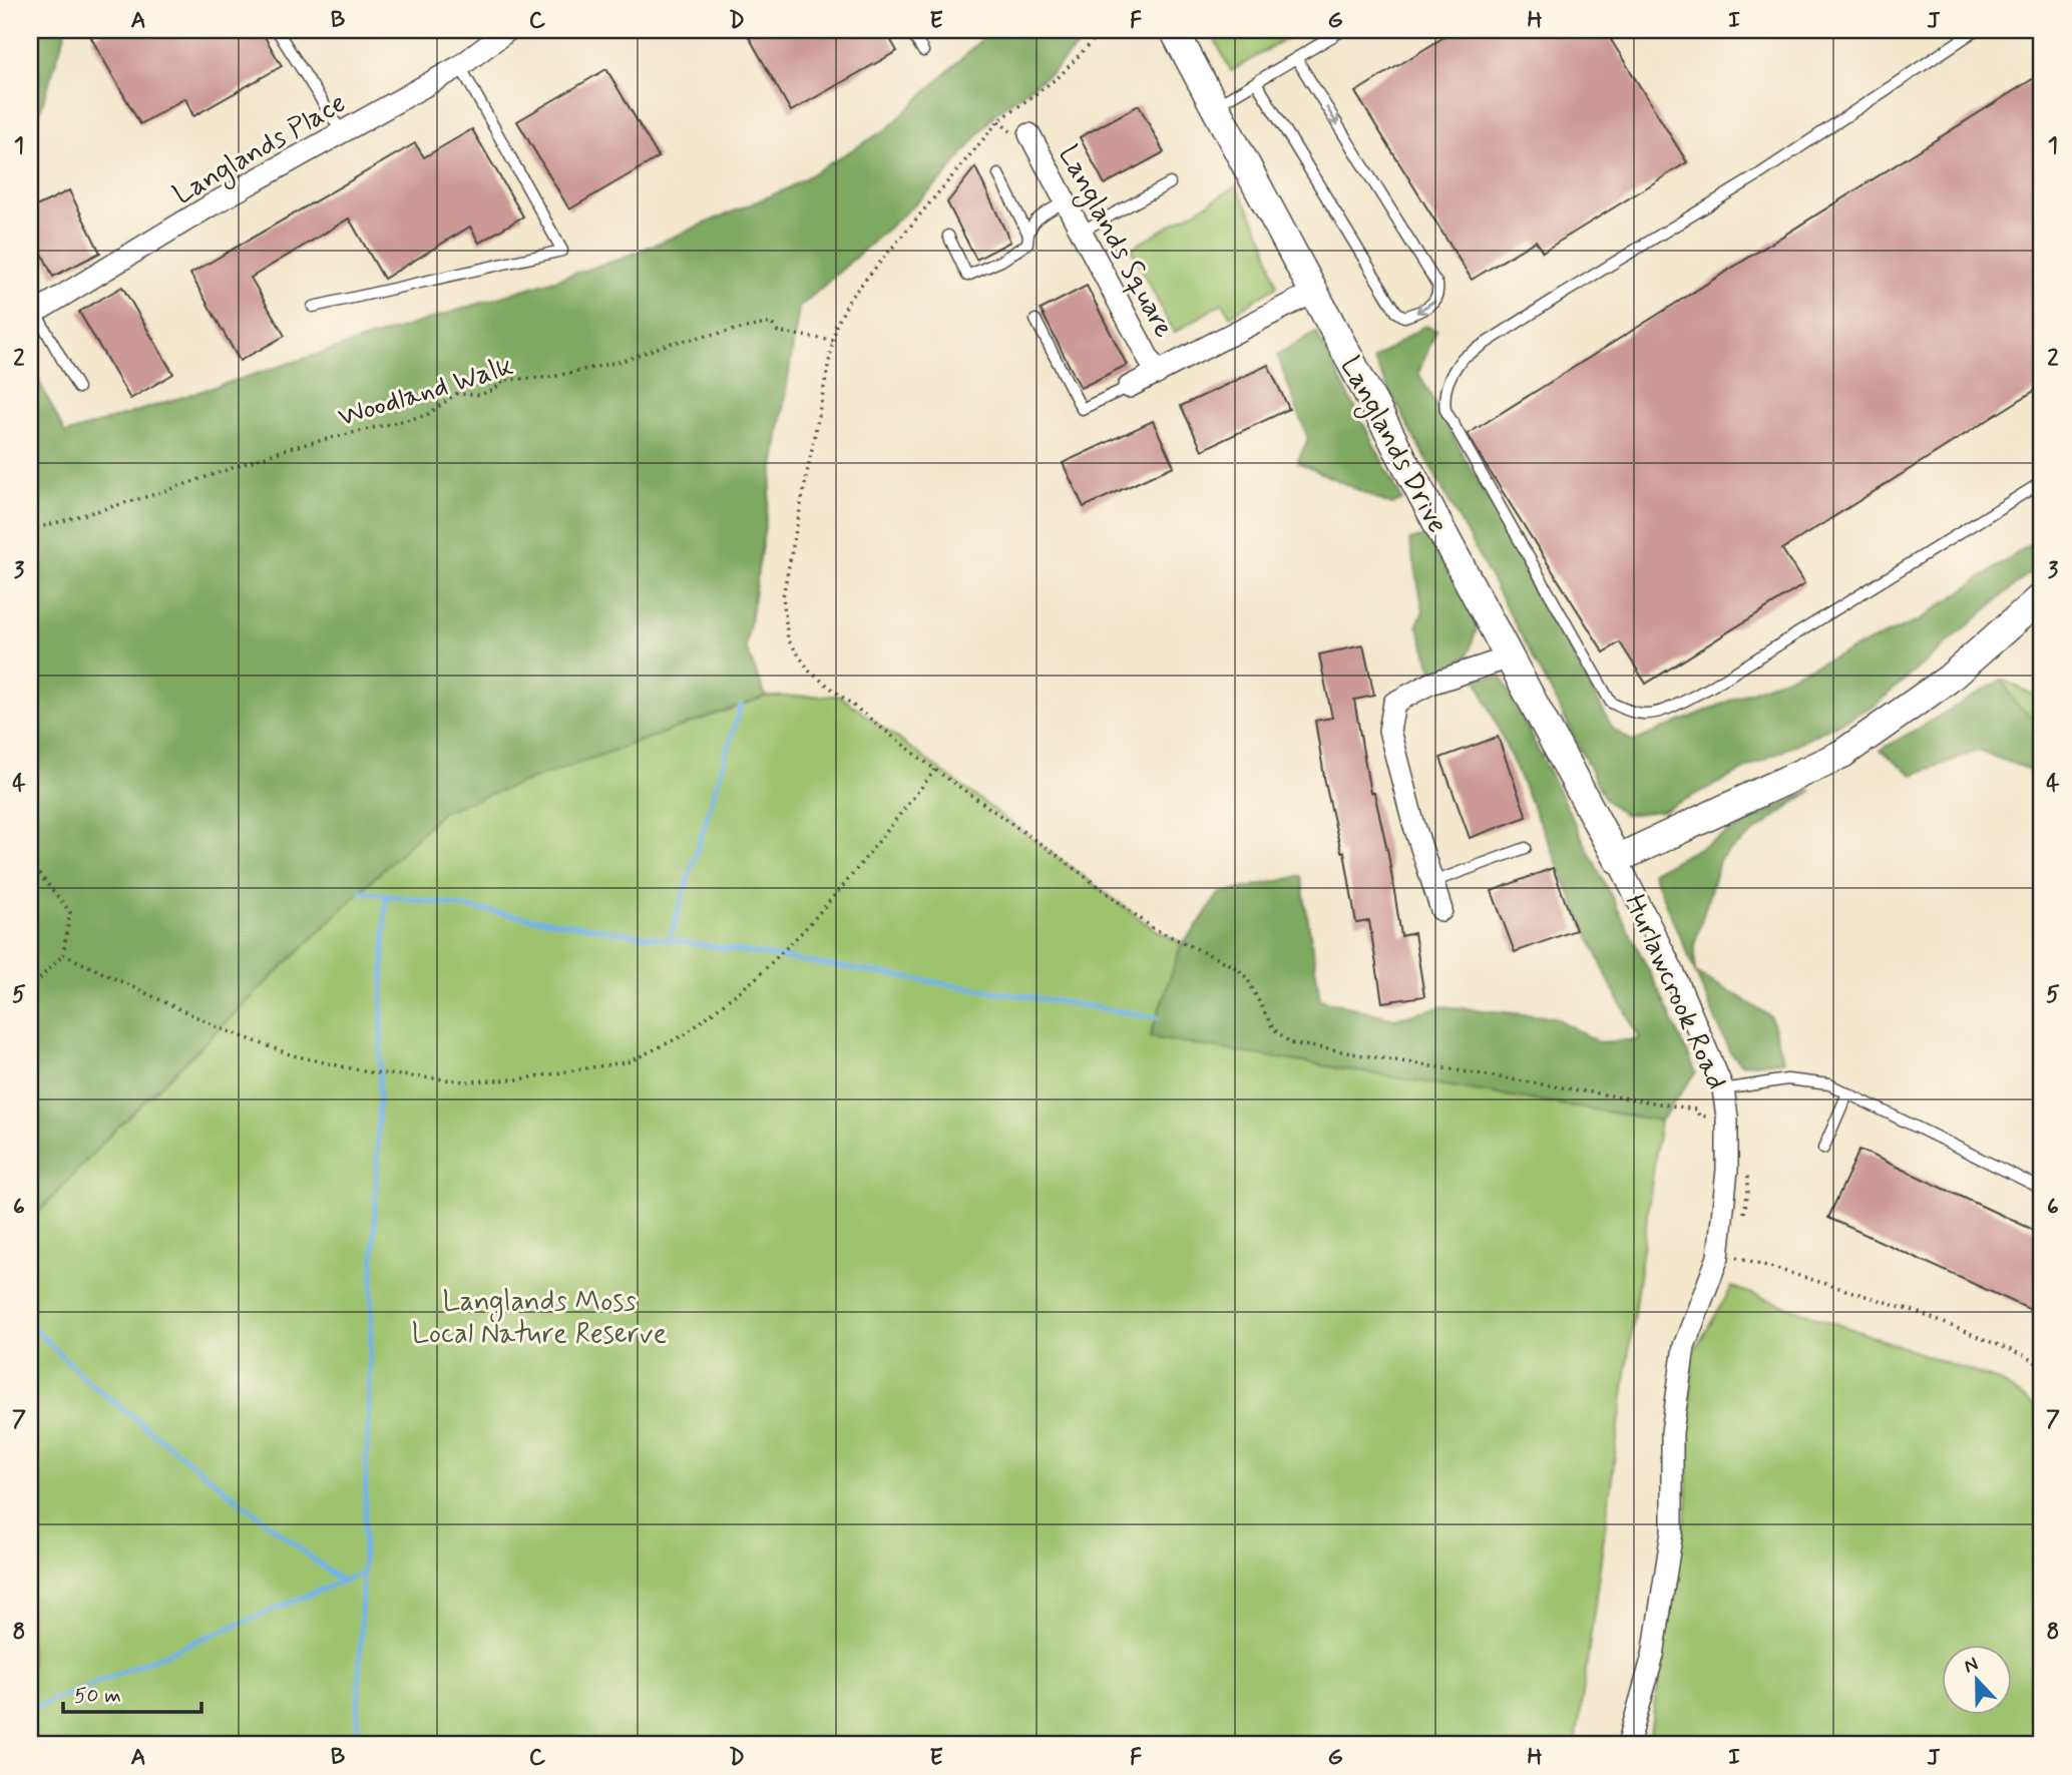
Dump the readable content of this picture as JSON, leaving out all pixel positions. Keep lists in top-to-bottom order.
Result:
{
  "streets": {
    "street": [
      "Langlands Place",
      "Langlands Square",
      "Langlands Drive",
      "Hurlawcrook Road"
    ],
    "path": ["Woodland Walk"]
  },
  "crossings": [
    ["Langlands Square", "Langlands Drive"],
    ["Langlands Drive", "Hurlawcrook Road"]
  ],
  "parks": ["Langlands Moss Local Nature Reserve"],
  "scale_bar": "50 m",
  "north": "top",
  "grid": {
    "columns": [
      "A",
      "B",
      "C",
      "D",
      "E",
      "F",
      "G",
      "H",
      "I",
      "J"
    ],
    "rows": [
      "1",
      "2",
      "3",
      "4",
      "5",
      "6",
      "7",
      "8"
    ]
  }
}
